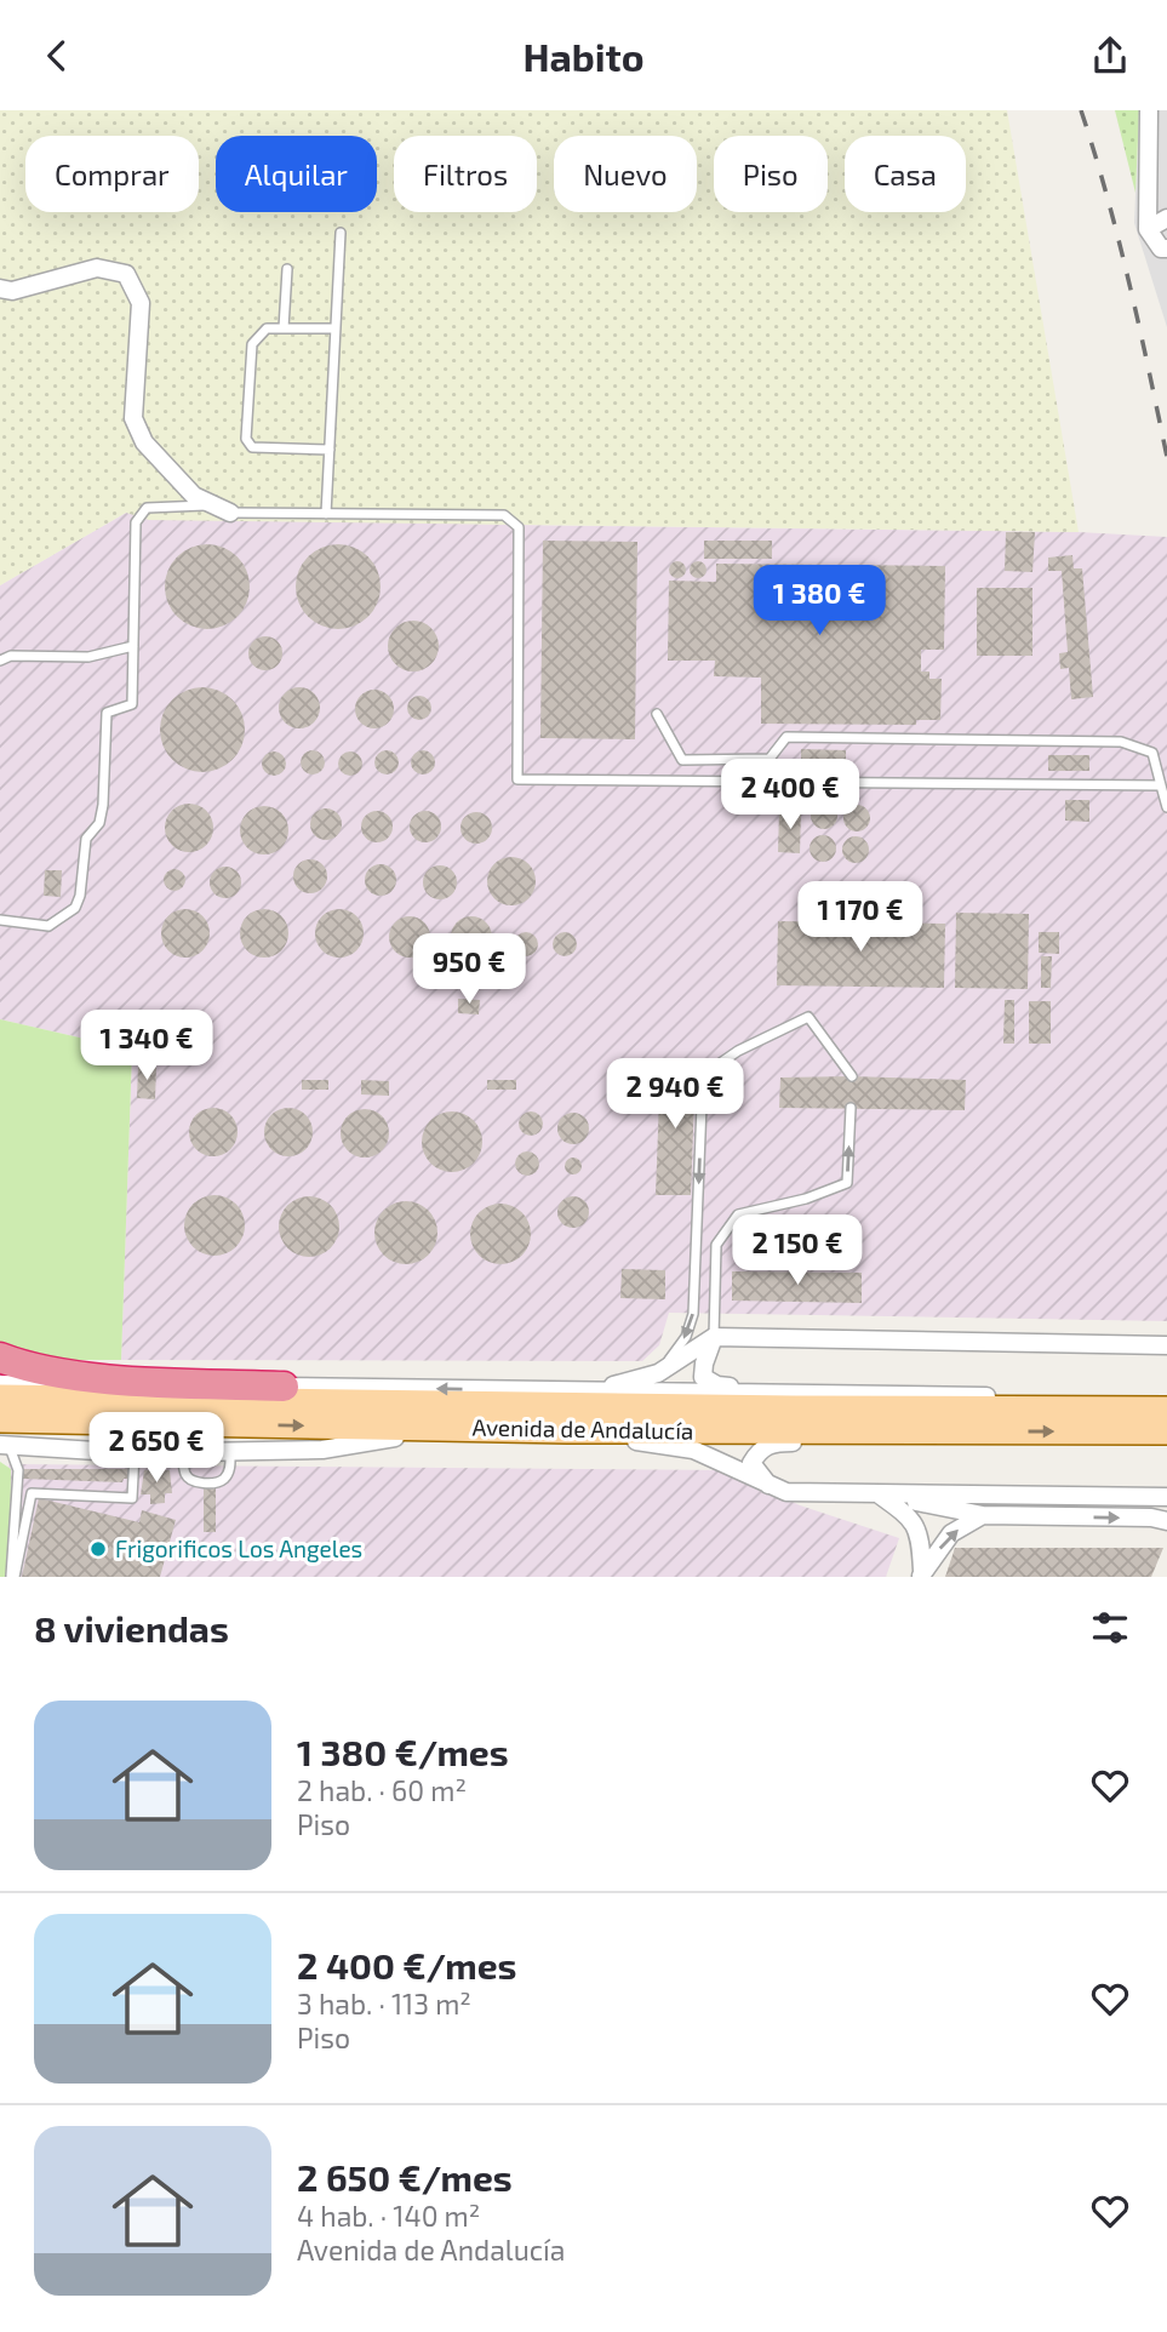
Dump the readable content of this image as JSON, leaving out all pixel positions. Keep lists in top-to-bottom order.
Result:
{
  "streets": {
    "main road": ["Avenida de Andalucía"]
  },
  "places": ["Frigorificos Los Angeles"],
  "page": {
    "header": "Habito",
    "chip": [
      "Comprar",
      "Alquilar",
      "Filtros",
      "Nuevo",
      "Piso",
      "Casa"
    ],
    "price": [
      "1 380 €",
      "2 400 €",
      "1 170 €",
      "950 €",
      "1 340 €",
      "2 940 €",
      "2 150 €",
      "2 650 €"
    ],
    "heading": "8 viviendas",
    "list": [
      {
        "name": "1 380 €/mes",
        "note": "2 hab. · 60 m² · Piso"
      },
      {
        "name": "2 400 €/mes",
        "note": "3 hab. · 113 m² · Piso"
      },
      {
        "name": "2 650 €/mes",
        "note": "4 hab. · 140 m² · Avenida de Andalucía"
      }
    ]
  }
}
